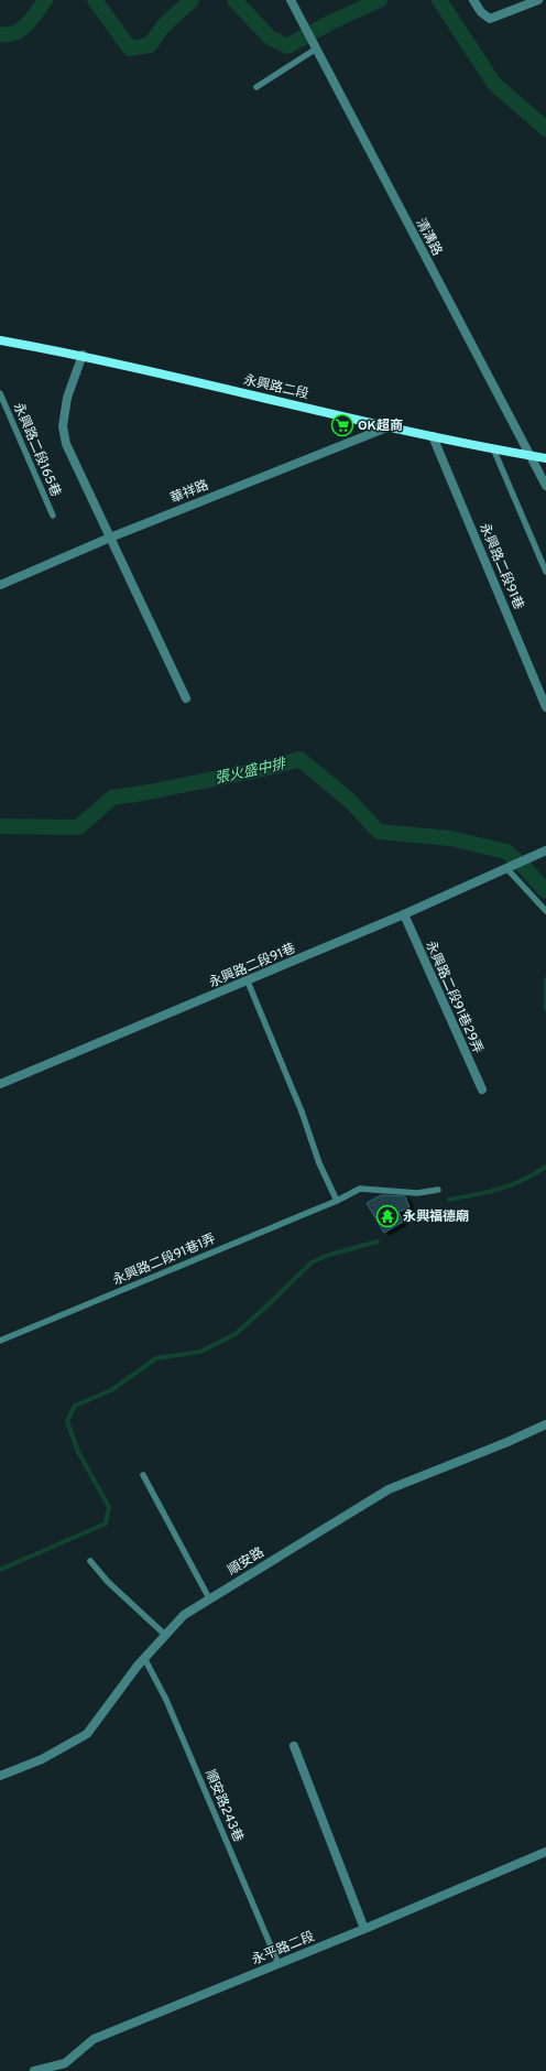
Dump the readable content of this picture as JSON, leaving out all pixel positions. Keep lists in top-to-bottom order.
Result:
{
  "streets": {
    "street": [
      "清溝路",
      "永興路二段",
      "華祥路",
      "永興路二段91巷",
      "永興路二段91巷29弄",
      "順安路",
      "永平路二段"
    ],
    "lane": ["永興路二段165巷", "永興路二段91巷1弄", "順安路243巷"]
  },
  "crossings": [
    ["清溝路", "永興路二段"],
    ["永興路二段", "華祥路"],
    ["永興路二段", "永興路二段91巷"],
    ["永興路二段91巷", "永興路二段91巷29弄"],
    ["順安路", "順安路243巷"],
    ["順安路243巷", "永平路二段"]
  ],
  "water": ["張火盛中排"],
  "places": {
    "supermarket": ["OK超商"],
    "temple": ["永興福德廟"]
  }
}
